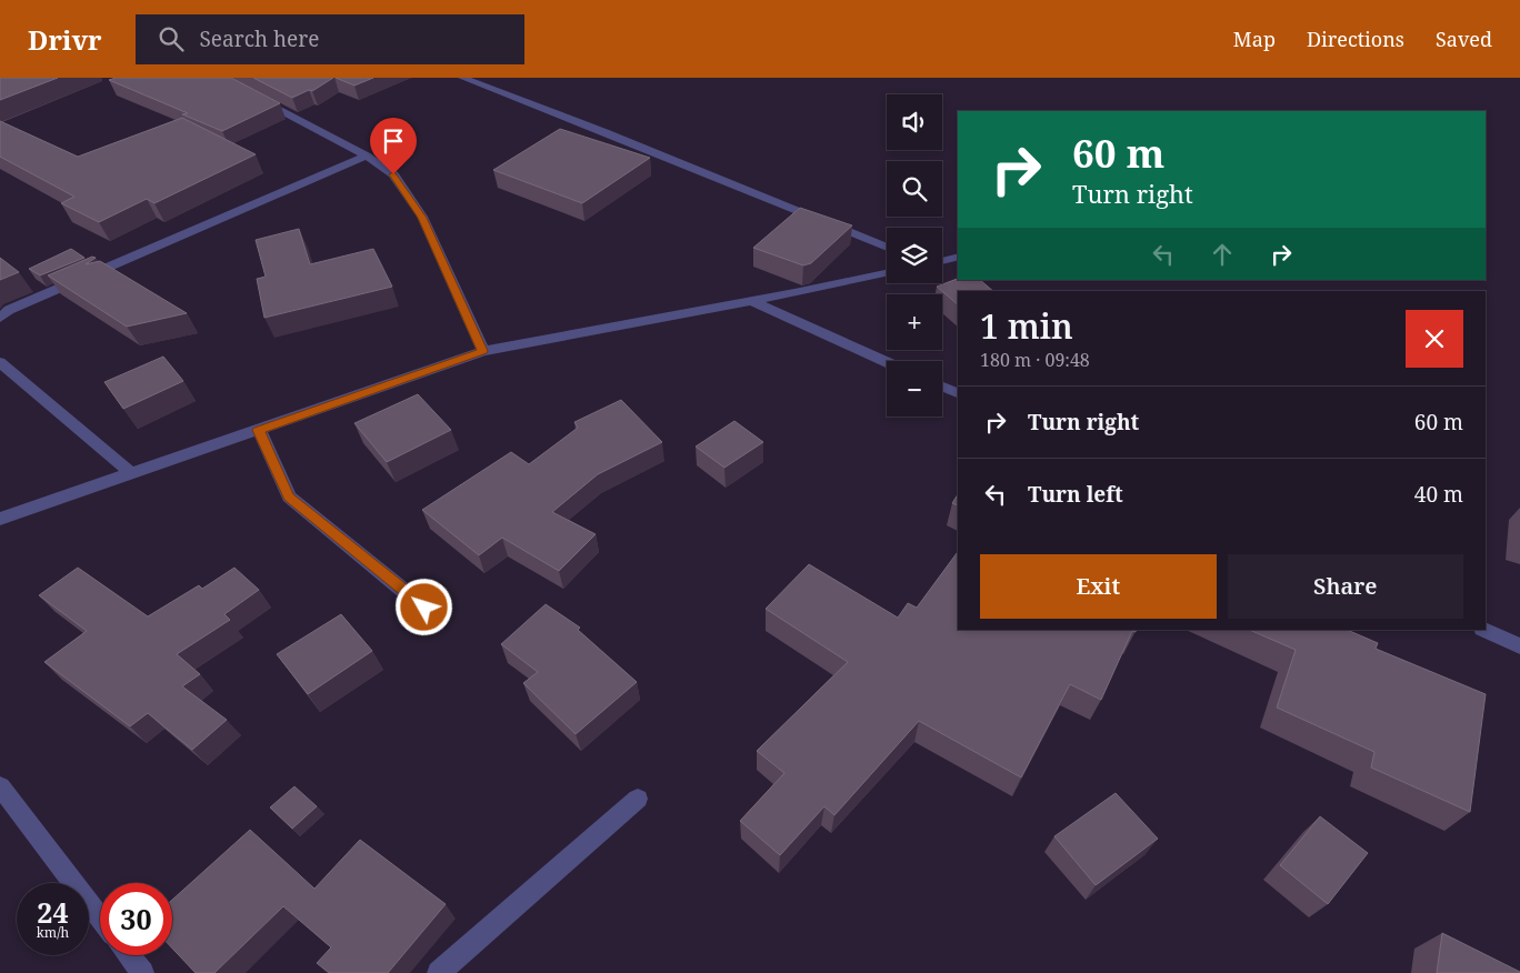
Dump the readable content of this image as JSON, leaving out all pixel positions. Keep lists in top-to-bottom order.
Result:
{
  "page": {
    "header": "Drivr",
    "search": "Search here",
    "nav": ["Map", "Directions", "Saved"],
    "map_buttons": ["+", "−"],
    "turn": ["60 m", "Turn right"],
    "heading": ["1 min", "180 m · 09:48"],
    "list": [
      {
        "name": "Turn right",
        "value": "60 m"
      },
      {
        "name": "Turn left",
        "value": "40 m"
      }
    ],
    "buttons": ["Exit", "Share"],
    "speed": "24 km/h",
    "limit": "30"
  }
}
